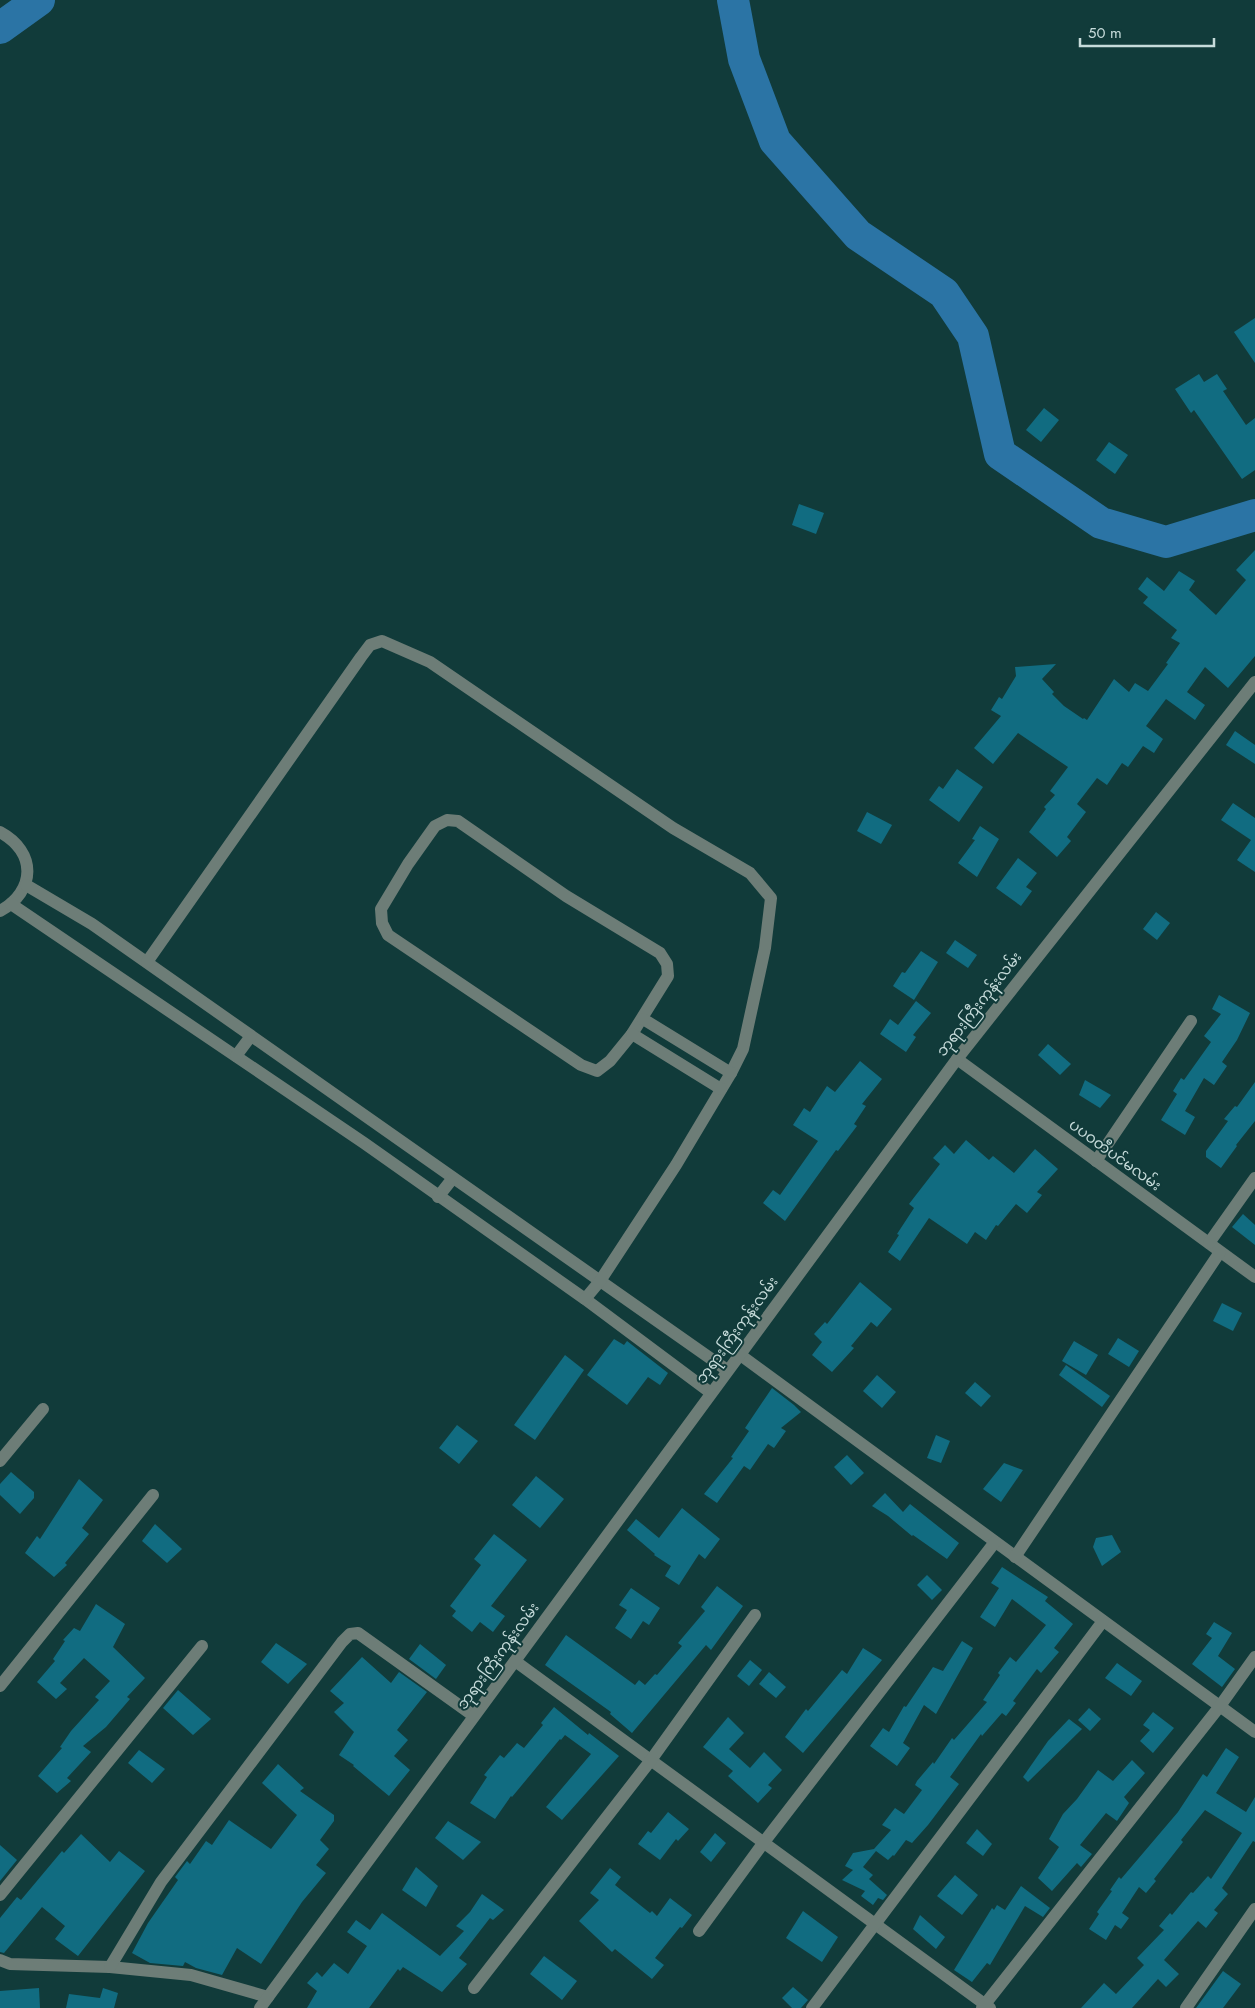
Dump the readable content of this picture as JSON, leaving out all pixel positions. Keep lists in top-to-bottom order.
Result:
{
  "streets": {
    "street": ["ဘုရားကြီးကုန်းလမ်း", "ပပဝတီပင်မလမ်း"]
  },
  "crossings": [
    ["ဘုရားကြီးကုန်းလမ်း", "ပပဝတီပင်မလမ်း"]
  ],
  "scale_bar": "50 m"
}
